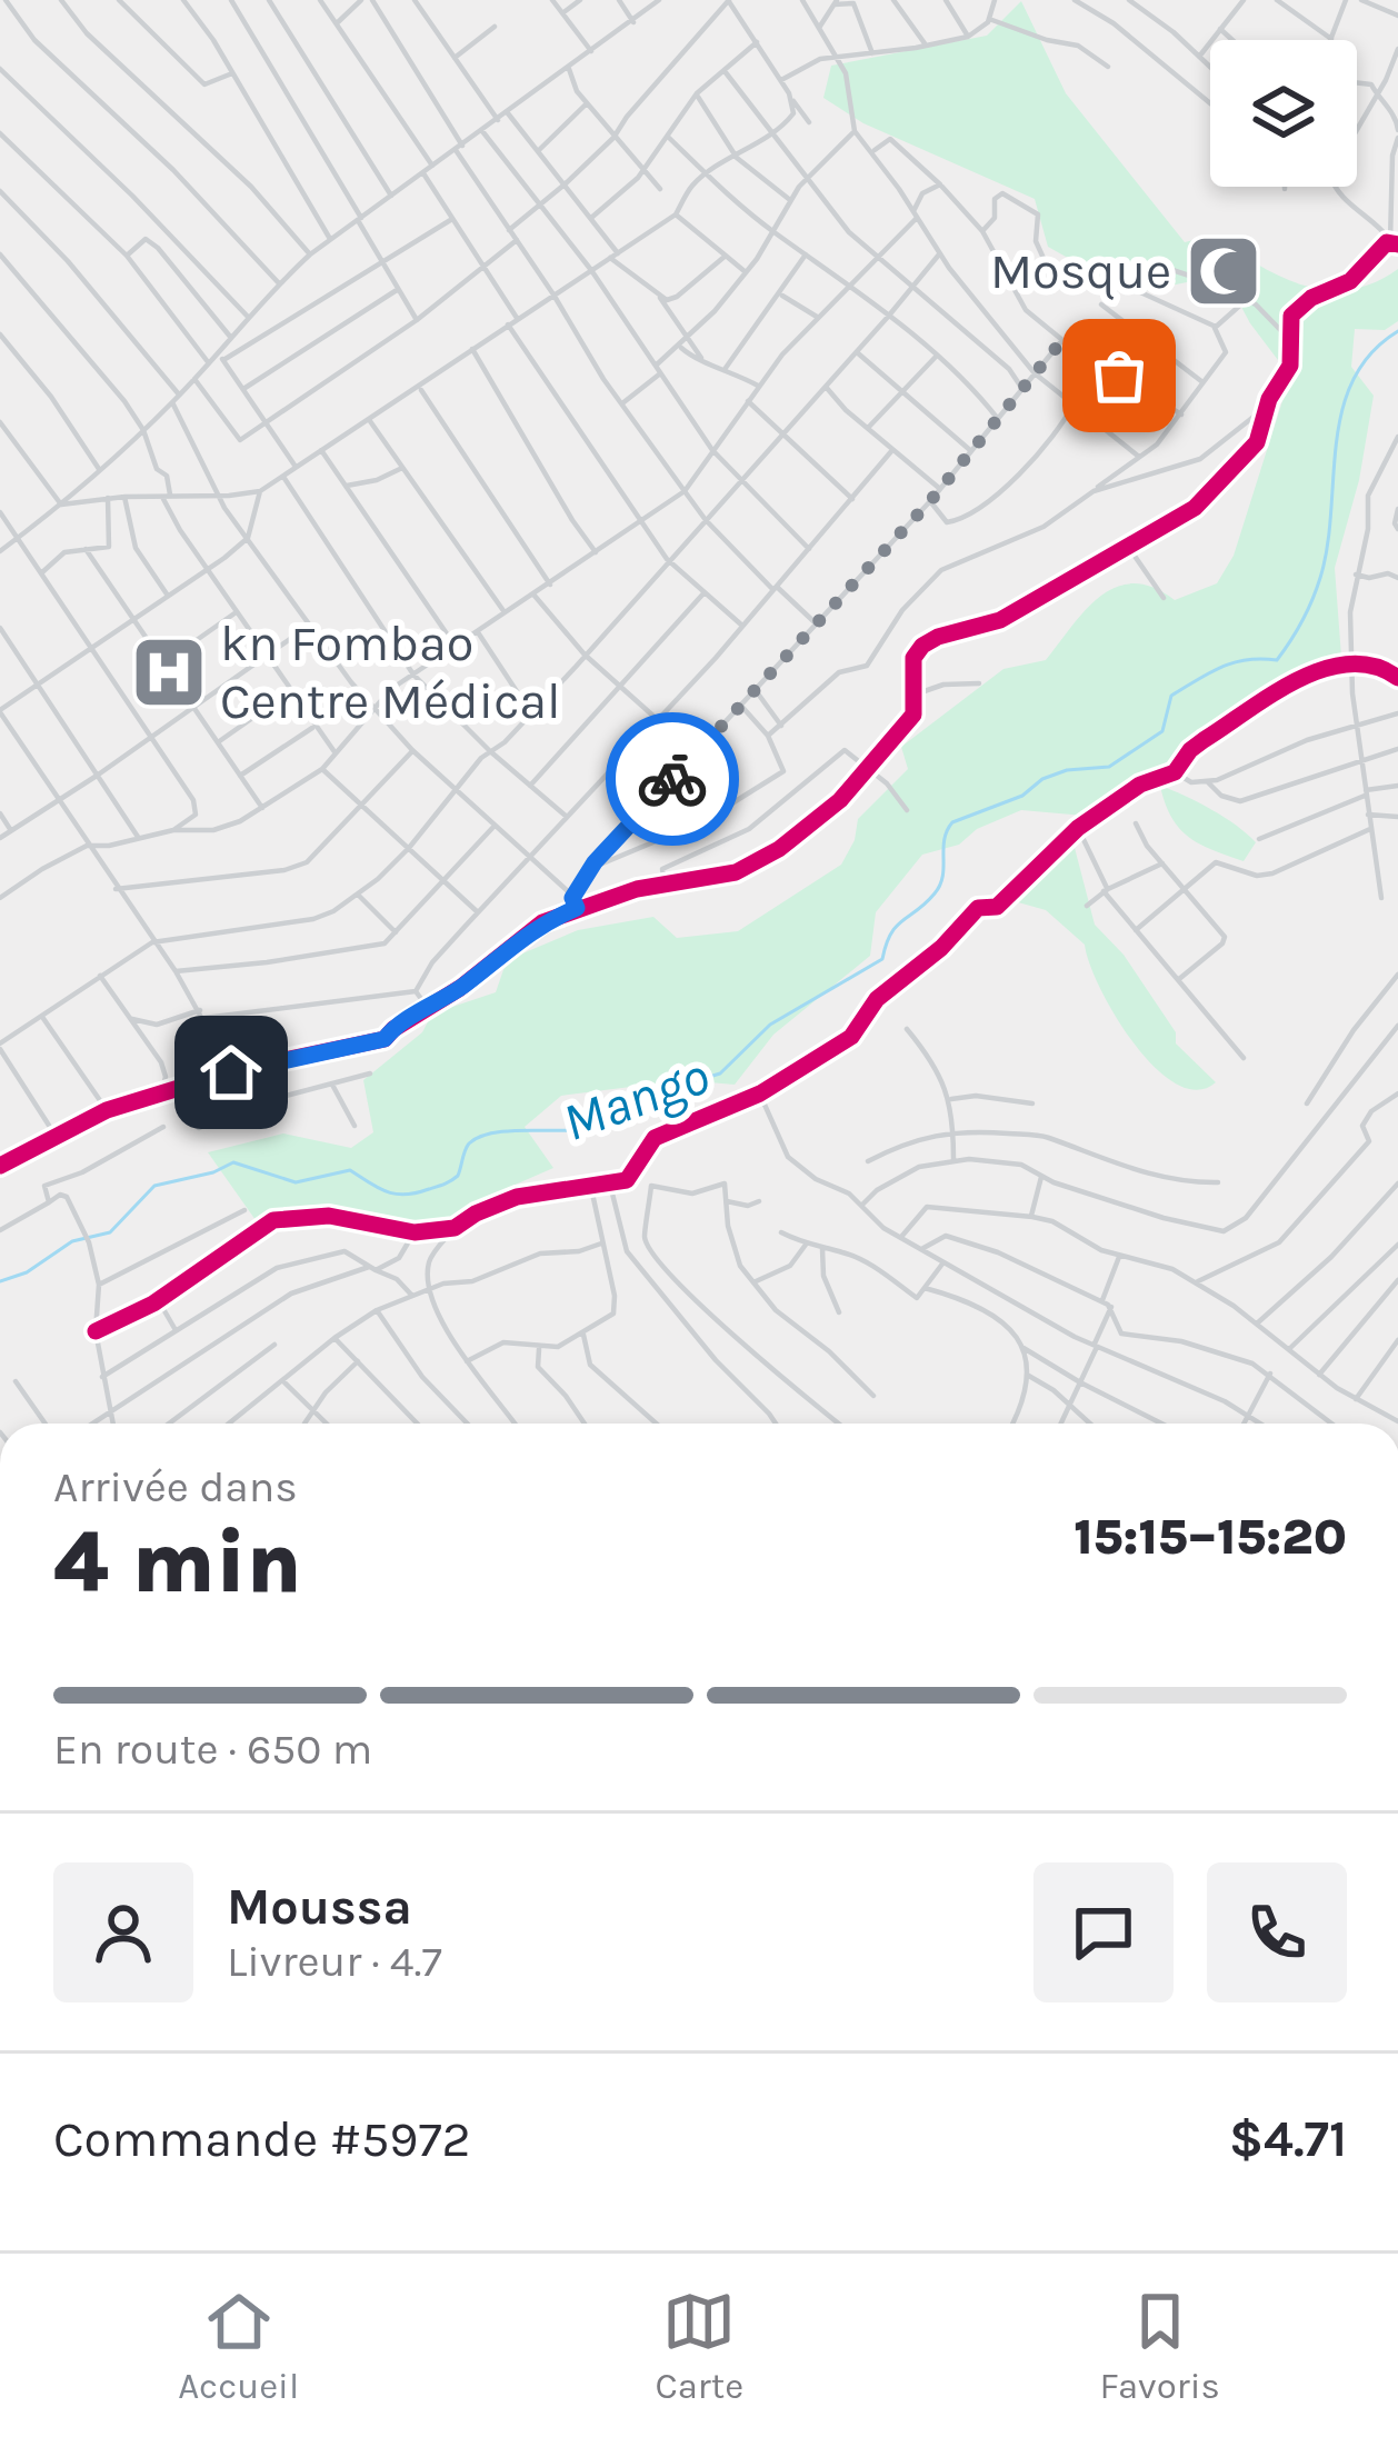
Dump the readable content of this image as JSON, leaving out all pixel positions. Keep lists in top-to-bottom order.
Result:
{
  "water": ["Mango"],
  "places": {
    "mosque": ["Mosque"],
    "hospital": ["kn Fombao Centre Médical"]
  },
  "page": {
    "heading": ["4 min", "Arrivée dans", "15:15–15:20"],
    "panel": [
      "Moussa",
      "Livreur · 4.7",
      "Commande #5972",
      "$4.71"
    ],
    "bar": "En route · 650 m",
    "tabs": ["Accueil", "Carte", "Favoris"]
  }
}
